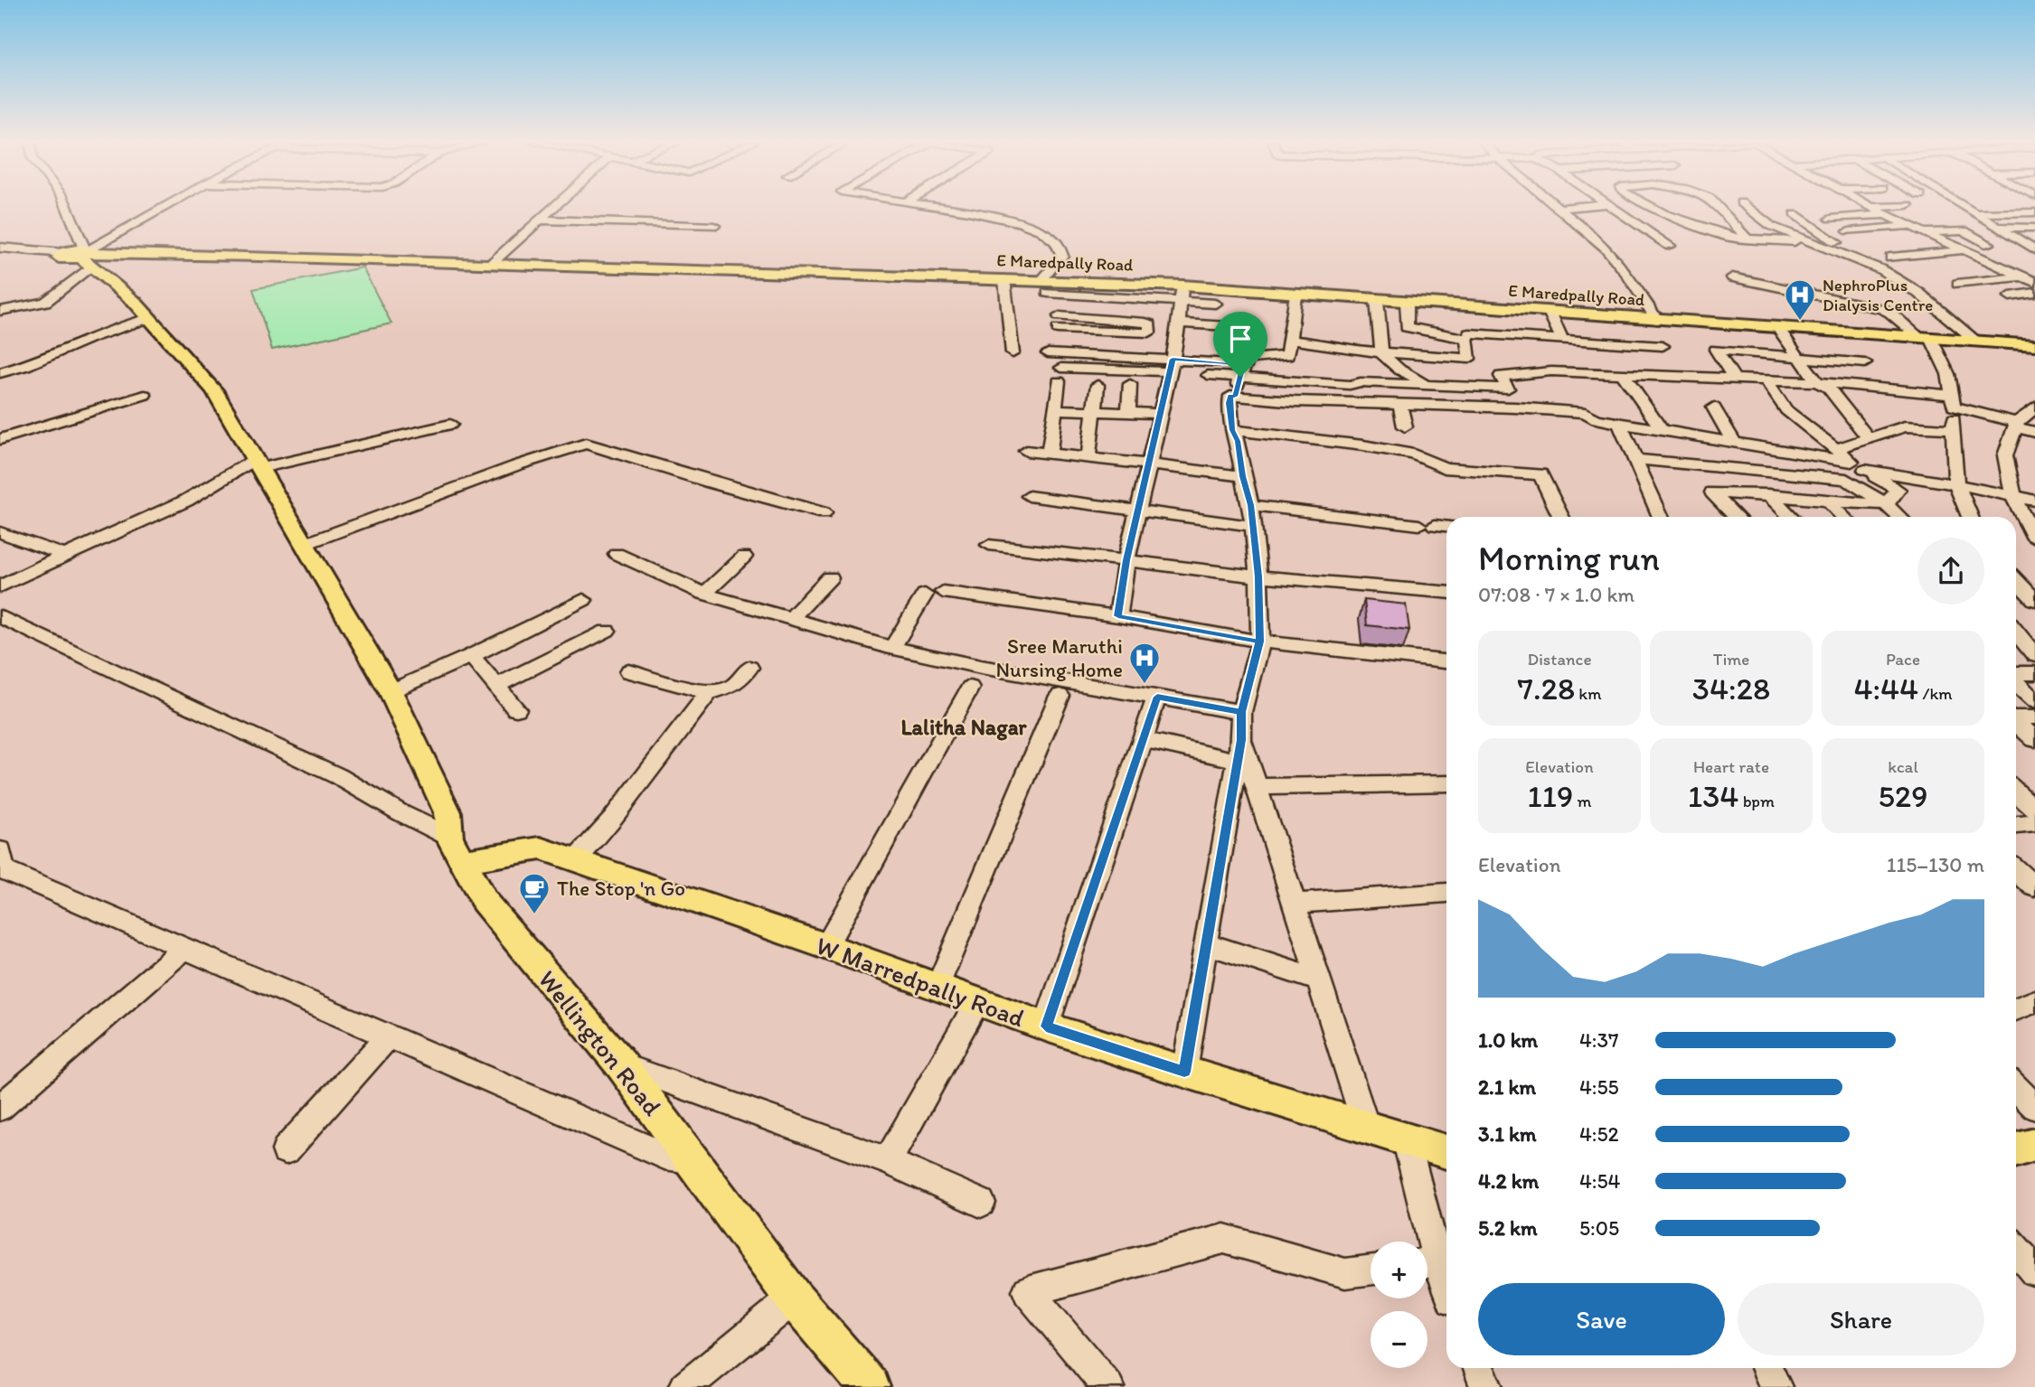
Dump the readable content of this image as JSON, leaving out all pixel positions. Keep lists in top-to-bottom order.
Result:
{
  "streets": {
    "main road": ["E Maredpally Road", "W Marredpally Road", "Wellington Road"]
  },
  "crossings": [
    ["W Marredpally Road", "Wellington Road"]
  ],
  "districts": ["Lalitha Nagar"],
  "places": {
    "hospital": ["NephroPlus Dialysis Centre", "Sree Maruthi Nursing Home"],
    "cafe": ["The Stop 'n Go"]
  },
  "page": {
    "heading": ["Morning run", "07:08 · 7 × 1.0 km"],
    "stats": [
      ["Distance", "7.28 km"],
      ["Time", "34:28"],
      ["Pace", "4:44 /km"],
      ["Elevation", "119 m"],
      ["Heart rate", "134 bpm"],
      ["kcal", "529"]
    ],
    "chart": ["Elevation", "115–130 m"],
    "list": [
      {
        "name": "1.0 km",
        "note": "4:37"
      },
      {
        "name": "2.1 km",
        "note": "4:55"
      },
      {
        "name": "3.1 km",
        "note": "4:52"
      },
      {
        "name": "4.2 km",
        "note": "4:54"
      },
      {
        "name": "5.2 km",
        "note": "5:05"
      }
    ],
    "map_buttons": ["+", "−"],
    "buttons": ["Save", "Share"]
  }
}
